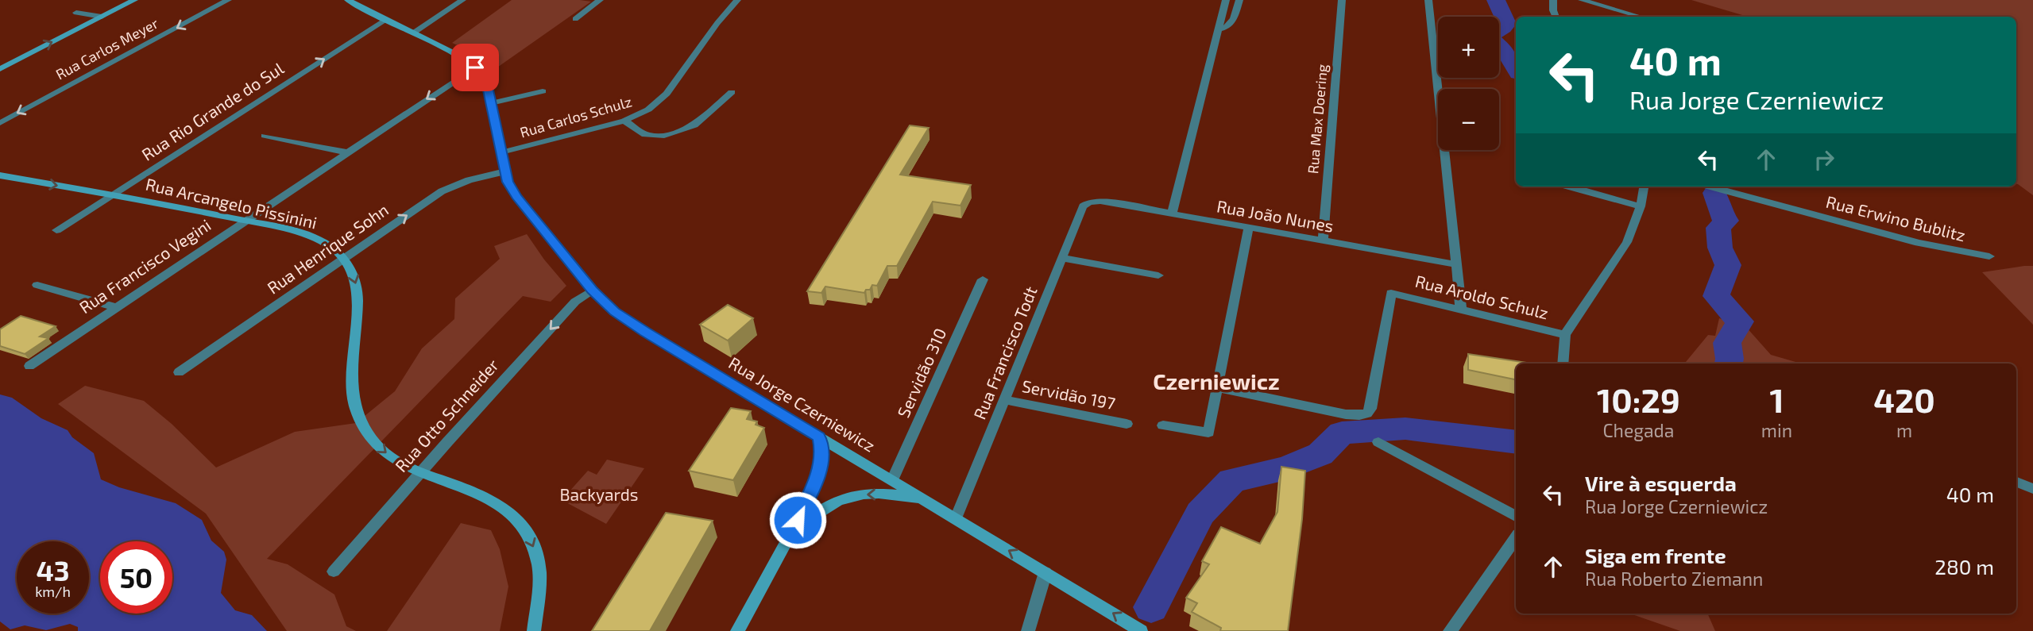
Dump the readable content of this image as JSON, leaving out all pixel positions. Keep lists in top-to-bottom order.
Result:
{
  "streets": {
    "main road": ["Rua Arcangelo Pissinini", "Rua Jorge Czerniewicz"],
    "street": [
      "Rua Carlos Meyer",
      "Rua Rio Grande do Sul",
      "Rua Carlos Schulz",
      "Rua Max Doering",
      "Rua João Nunes",
      "Rua Erwino Bublitz",
      "Rua Henrique Sohn",
      "Rua Francisco Vegini",
      "Rua Aroldo Schulz",
      "Rua Francisco Todt",
      "Servidão 310",
      "Servidão 197",
      "Rua Otto Schneider"
    ]
  },
  "crossings": [
    ["Rua Rio Grande do Sul", "Rua Arcangelo Pissinini"],
    ["Rua Carlos Schulz", "Rua Jorge Czerniewicz"],
    ["Rua Max Doering", "Rua João Nunes"],
    ["Rua Arcangelo Pissinini", "Rua Henrique Sohn"],
    ["Rua Arcangelo Pissinini", "Rua Francisco Vegini"],
    ["Rua Arcangelo Pissinini", "Rua Otto Schneider"],
    ["Rua João Nunes", "Rua Francisco Todt"],
    ["Rua Henrique Sohn", "Rua Jorge Czerniewicz"],
    ["Rua Francisco Vegini", "Rua Jorge Czerniewicz"],
    ["Rua Francisco Todt", "Servidão 197"],
    ["Rua Francisco Todt", "Rua Jorge Czerniewicz"],
    ["Servidão 310", "Rua Jorge Czerniewicz"],
    ["Rua Jorge Czerniewicz", "Rua Otto Schneider"]
  ],
  "one_way": [
    "Rua Carlos Meyer",
    "Rua Rio Grande do Sul",
    "Rua Arcangelo Pissinini",
    "Rua Henrique Sohn",
    "Rua Otto Schneider"
  ],
  "districts": ["Czerniewicz"],
  "parks": ["Backyards"],
  "page": {
    "map_buttons": ["+", "−"],
    "turn": ["40 m", "Rua Jorge Czerniewicz"],
    "eta": [
      "10:29",
      "Chegada",
      "1",
      "min",
      "420",
      "m"
    ],
    "list": [
      {
        "name": "Vire à esquerda",
        "note": "Rua Jorge Czerniewicz",
        "value": "40 m"
      },
      {
        "name": "Siga em frente",
        "note": "Rua Roberto Ziemann",
        "value": "280 m"
      }
    ],
    "speed": "43 km/h",
    "limit": "50"
  }
}
